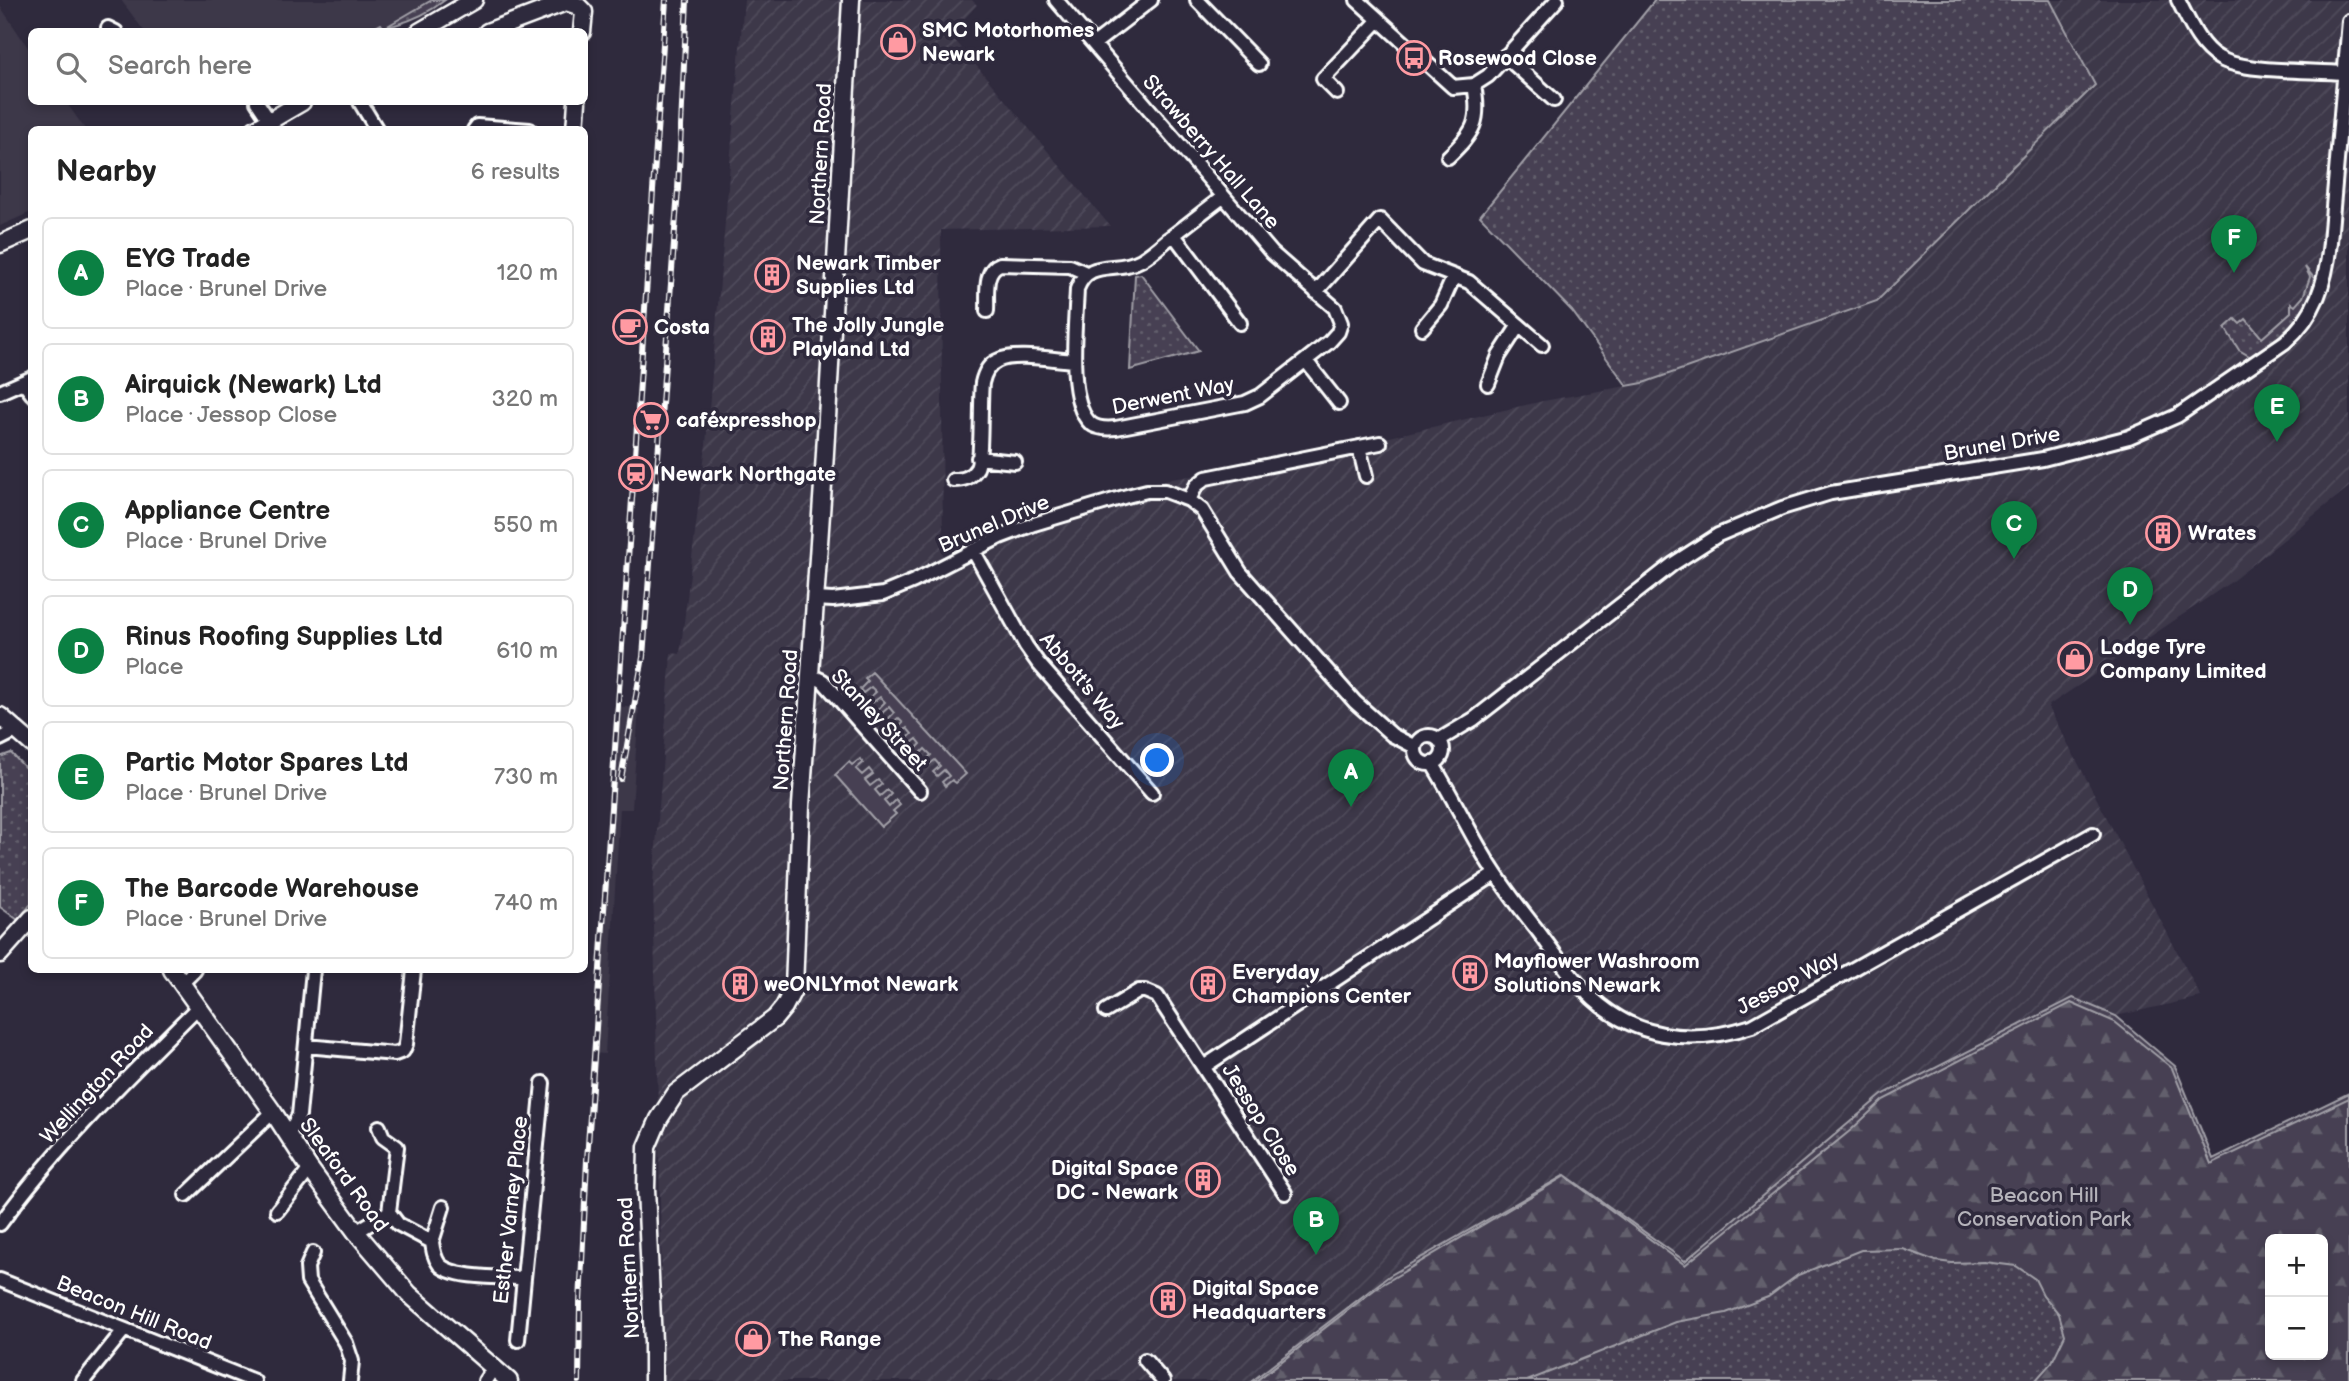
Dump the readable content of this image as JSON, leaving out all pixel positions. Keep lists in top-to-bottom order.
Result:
{
  "streets": {
    "street": [
      "Strawberry Hall Lane",
      "Northern Road",
      "Derwent Way",
      "Brunel Drive",
      "Abbott's Way",
      "Stanley Street",
      "Jessop Way",
      "Wellington Road",
      "Jessop Close",
      "Sleaford Road",
      "Esther Varney Place",
      "Beacon Hill Road"
    ]
  },
  "crossings": [
    ["Strawberry Hall Lane", "Derwent Way"],
    ["Northern Road", "Brunel Drive"],
    ["Northern Road", "Stanley Street"],
    ["Brunel Drive", "Abbott's Way"],
    ["Brunel Drive", "Jessop Way"],
    ["Jessop Way", "Jessop Close"],
    ["Wellington Road", "Sleaford Road"]
  ],
  "parks": ["Beacon Hill Conservation Park"],
  "places": {
    "shop": ["SMC Motorhomes Newark", "Lodge Tyre Company Limited", "The Range"],
    "bus stop": ["Rosewood Close"],
    "building": [
      "Newark Timber Supplies Ltd",
      "The Jolly Jungle Playland Ltd",
      "Wrates",
      "Mayflower Washroom Solutions Newark",
      "weONLYmot Newark",
      "Everyday Champions Center",
      "Digital Space DC - Newark",
      "Digital Space Headquarters"
    ],
    "cafe": ["Costa"],
    "supermarket": ["caféxpresshop"],
    "station": ["Newark Northgate"]
  },
  "page": {
    "search": "Search here",
    "heading": ["Nearby", "6 results"],
    "pins": [
      "F",
      "E",
      "C",
      "D",
      "A",
      "B"
    ],
    "list": [
      {
        "mark": "A",
        "name": "EYG Trade",
        "note": "Place · Brunel Drive",
        "value": "120 m"
      },
      {
        "mark": "B",
        "name": "Airquick (Newark) Ltd",
        "note": "Place · Jessop Close",
        "value": "320 m"
      },
      {
        "mark": "C",
        "name": "Appliance Centre",
        "note": "Place · Brunel Drive",
        "value": "550 m"
      },
      {
        "mark": "D",
        "name": "Rinus Roofing Supplies Ltd",
        "note": "Place",
        "value": "610 m"
      },
      {
        "mark": "E",
        "name": "Partic Motor Spares Ltd",
        "note": "Place · Brunel Drive",
        "value": "730 m"
      },
      {
        "mark": "F",
        "name": "The Barcode Warehouse",
        "note": "Place · Brunel Drive",
        "value": "740 m"
      }
    ],
    "map_buttons": ["+", "−"]
  }
}
